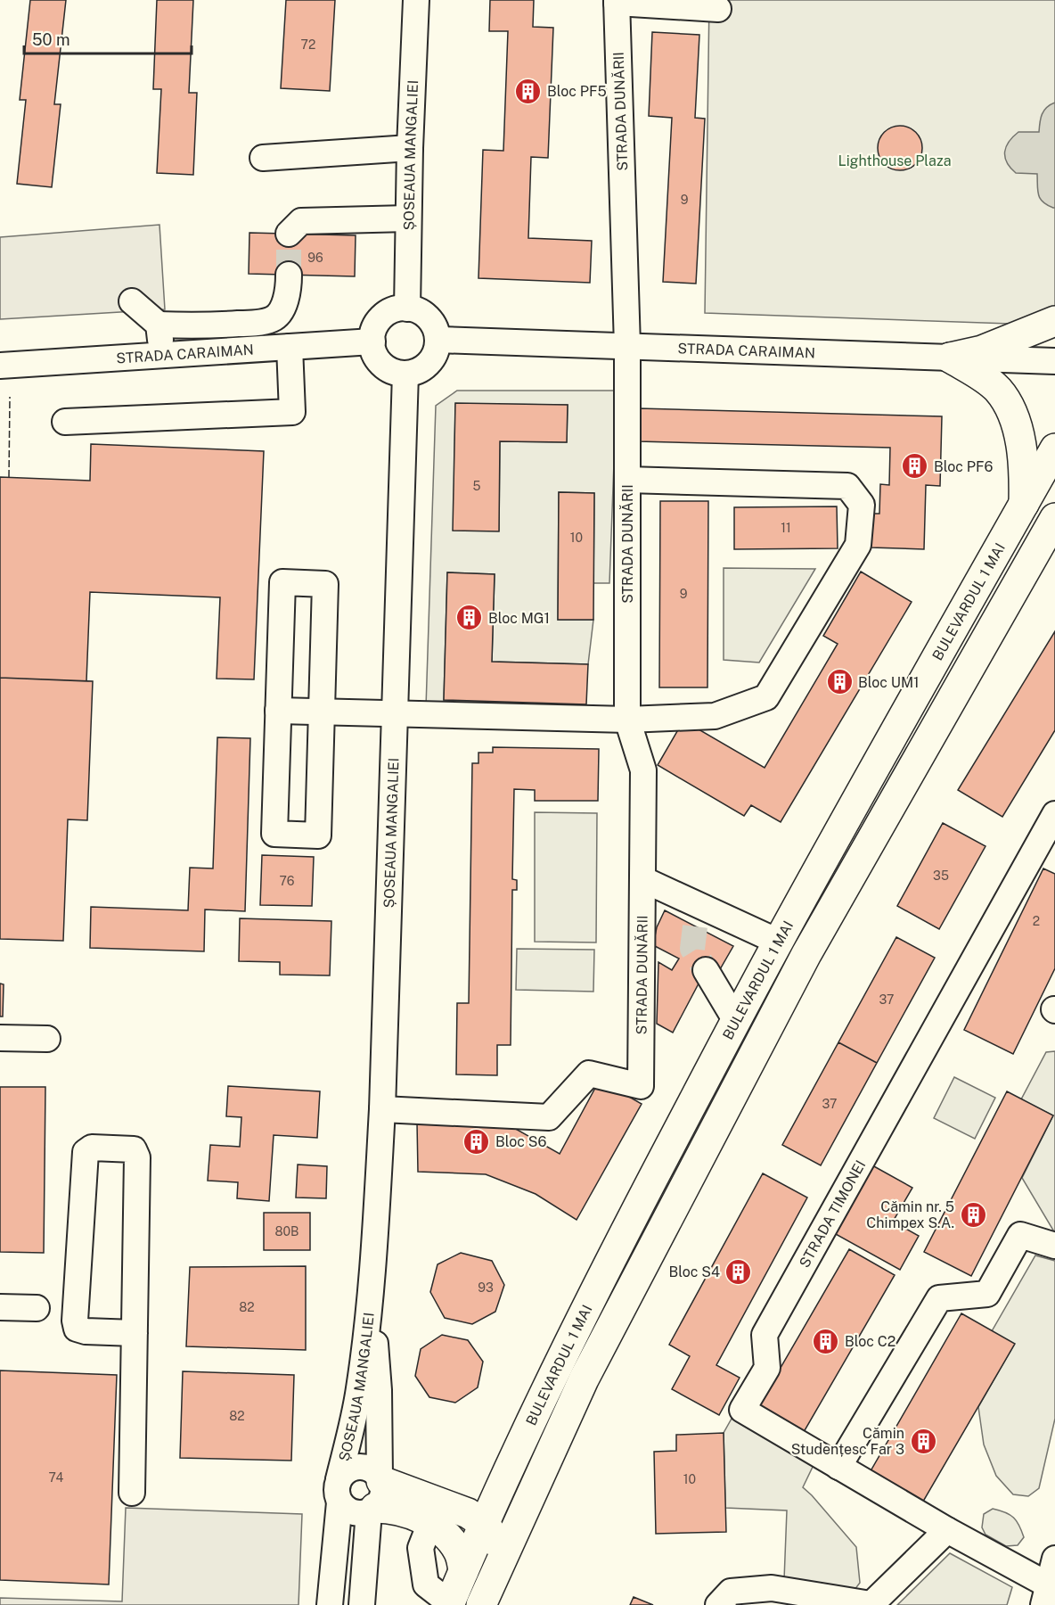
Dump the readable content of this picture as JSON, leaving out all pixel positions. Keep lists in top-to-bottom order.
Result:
{
  "streets": {
    "main road": ["BULEVARDUL 1 MAI"],
    "street": [
      "STRADA DUNĂRII",
      "ȘOSEAUA MANGALIEI",
      "STRADA CARAIMAN",
      "STRADA TIMONEI"
    ]
  },
  "crossings": [
    ["STRADA DUNĂRII", "ȘOSEAUA MANGALIEI"],
    ["STRADA DUNĂRII", "STRADA CARAIMAN"],
    ["ȘOSEAUA MANGALIEI", "STRADA CARAIMAN"]
  ],
  "parks": ["Lighthouse Plaza"],
  "places": {
    "building": [
      "Bloc PF5",
      "Bloc PF6",
      "Bloc MG1",
      "Bloc UM1",
      "Bloc S6",
      "Cămin nr. 5 Chimpex S.A.",
      "Bloc S4",
      "Bloc C2",
      "Cămin Studențesc Far 3"
    ]
  },
  "house_numbers": [
    "72",
    "9",
    "96",
    "5",
    "11",
    "10",
    "9",
    "35",
    "76",
    "2",
    "37",
    "37",
    "80B",
    "93",
    "82",
    "82",
    "74",
    "10"
  ],
  "scale_bar": "50 m"
}
